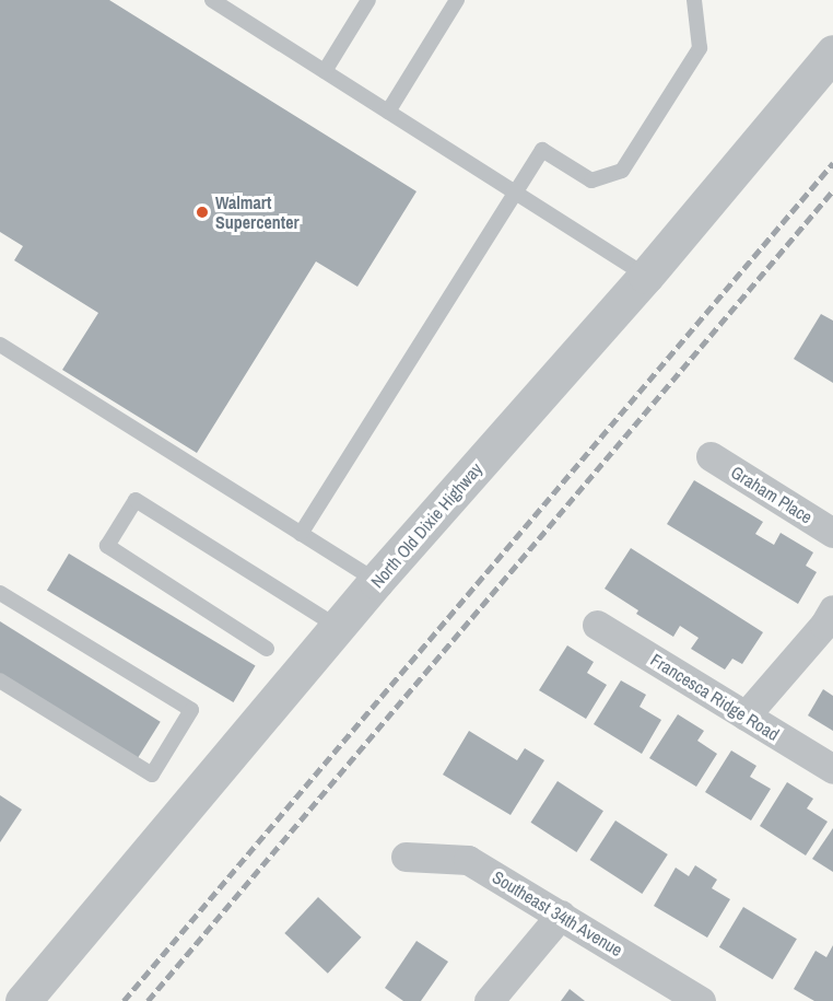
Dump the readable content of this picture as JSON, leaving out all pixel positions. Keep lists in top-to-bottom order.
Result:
{
  "streets": {
    "street": [
      "Graham Place",
      "North Old Dixie Highway",
      "Francesca Ridge Road",
      "Southeast 34th Avenue"
    ]
  },
  "places": ["Walmart Supercenter"]
}
